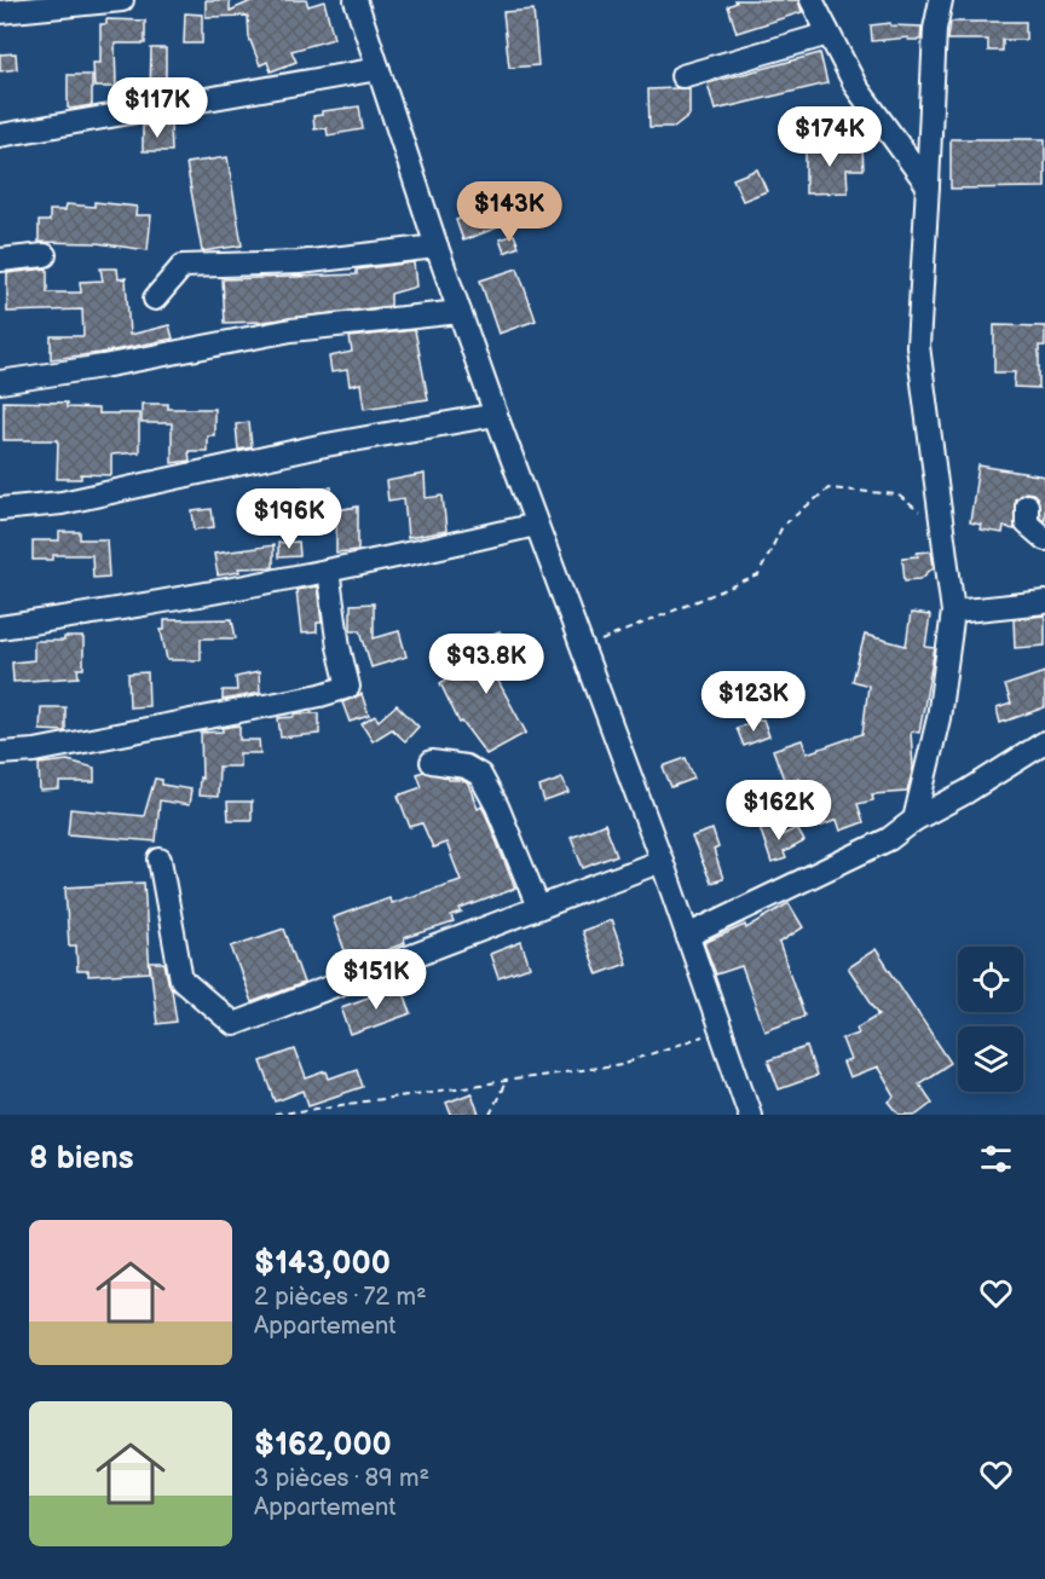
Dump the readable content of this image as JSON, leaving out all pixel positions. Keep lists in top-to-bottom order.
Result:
{
  "page": {
    "price": [
      "$117K",
      "$174K",
      "$143K",
      "$196K",
      "$93.8K",
      "$123K",
      "$162K",
      "$151K"
    ],
    "heading": "8 biens",
    "list": [
      {
        "name": "$143,000",
        "note": "2 pièces · 72 m² · Appartement"
      },
      {
        "name": "$162,000",
        "note": "3 pièces · 89 m² · Appartement"
      }
    ]
  }
}
